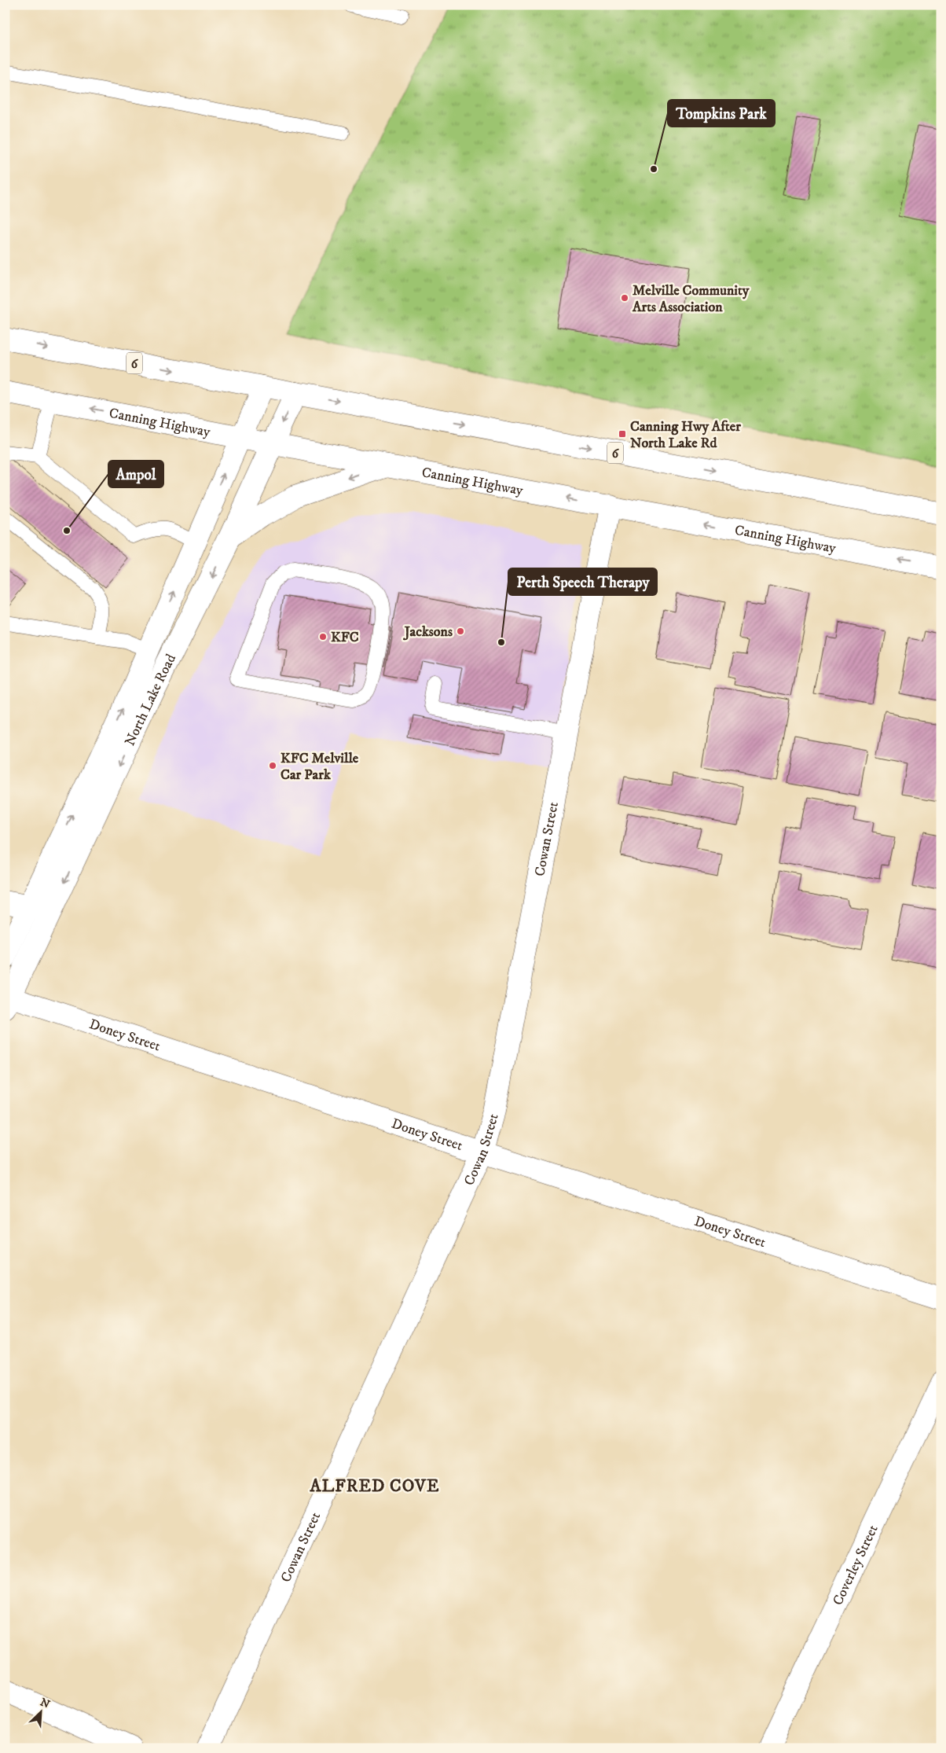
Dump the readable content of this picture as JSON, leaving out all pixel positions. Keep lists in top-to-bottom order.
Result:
{
  "streets": {
    "main road": [
      "6",
      "Canning Highway",
      "North Lake Road",
      "Cowan Street",
      "Doney Street",
      "Coverley Street"
    ]
  },
  "crossings": [
    ["6", "North Lake Road"],
    ["Canning Highway", "North Lake Road"],
    ["Canning Highway", "Cowan Street"],
    ["North Lake Road", "Doney Street"],
    ["Cowan Street", "Doney Street"]
  ],
  "districts": ["ALFRED COVE"],
  "places": {
    "other": [
      "Tompkins Park",
      "Melville Community Arts Association",
      "Ampol",
      "Jacksons",
      "KFC",
      "Perth Speech Therapy",
      "KFC Melville Car Park"
    ],
    "transit": ["Canning Hwy After North Lake Rd"]
  },
  "north": "top right"
}
